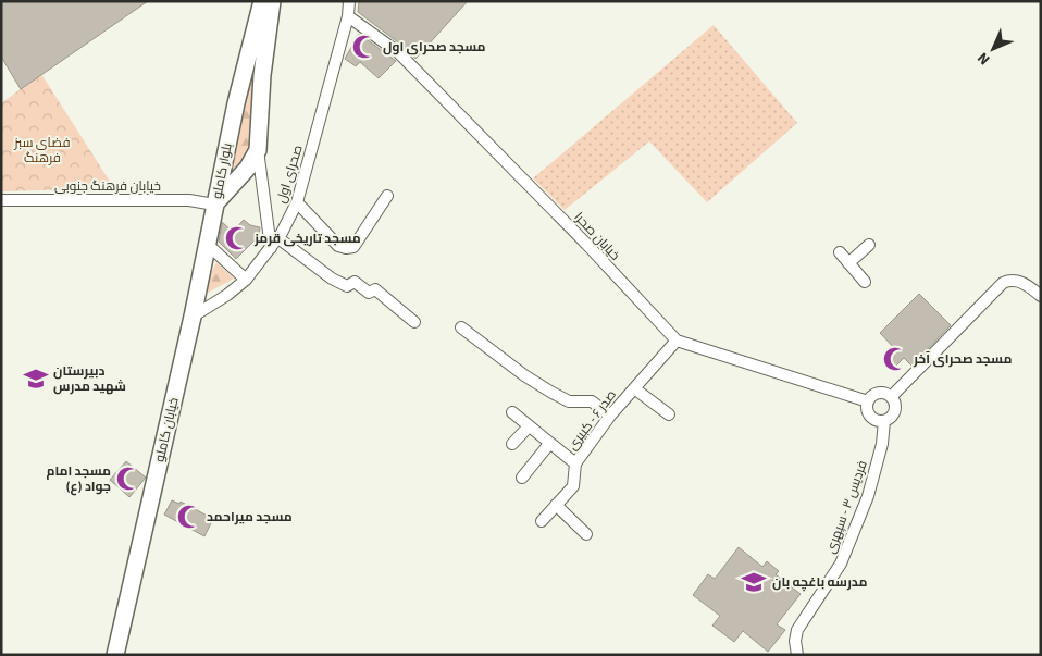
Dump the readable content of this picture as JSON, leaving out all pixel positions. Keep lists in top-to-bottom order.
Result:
{
  "streets": {
    "street": [
      "بلوار کاملو",
      "صحرای اول",
      "خیابان فرهنگ جنوبی",
      "خیابان صحرا",
      "صدر ۶ - کبیری",
      "خیابان کاملو",
      "فردیس ۳ - سپهری"
    ]
  },
  "crossings": [
    ["بلوار کاملو", "خیابان فرهنگ جنوبی"],
    ["بلوار کاملو", "خیابان کاملو"],
    ["صحرای اول", "خیابان صحرا"],
    ["صحرای اول", "خیابان کاملو"],
    ["خیابان فرهنگ جنوبی", "خیابان کاملو"],
    ["خیابان صحرا", "صدر ۶ - کبیری"],
    ["خیابان صحرا", "فردیس ۳ - سپهری"]
  ],
  "parks": ["فضای سبز فرهنگ"],
  "places": {
    "mosque": [
      "مسجد صحرای اول",
      "مسجد تاریخی قرمز",
      "مسجد صحرای آخر",
      "مسجد امام جواد (ع)",
      "مسجد میراحمد"
    ],
    "school or university": ["دبیرستان شهید مدرس", "مدرسه باغچه بان"]
  },
  "north": "bottom left"
}
